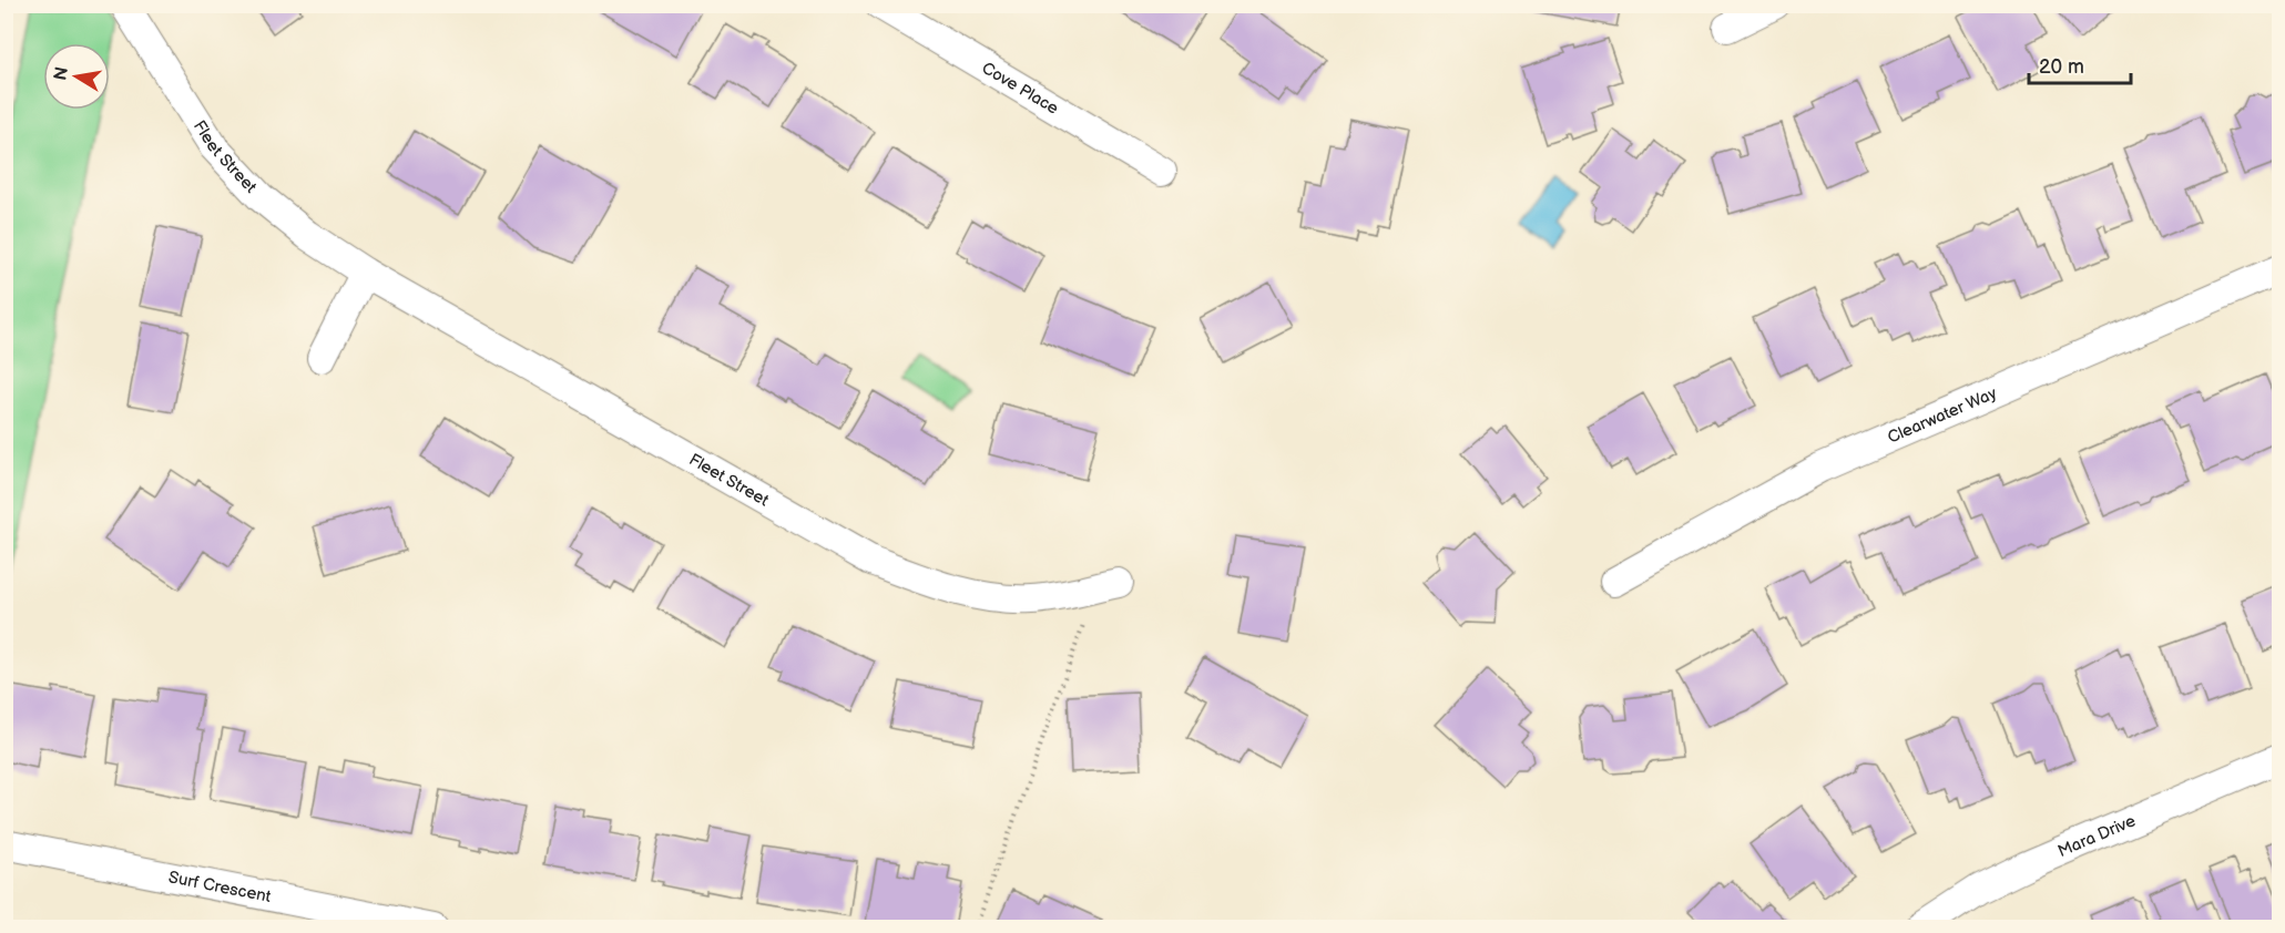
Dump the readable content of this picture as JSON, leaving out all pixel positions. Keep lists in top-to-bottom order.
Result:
{
  "streets": {
    "street": [
      "Cove Place",
      "Fleet Street",
      "Clearwater Way",
      "Mara Drive",
      "Surf Crescent"
    ]
  },
  "scale_bar": "20 m",
  "north": "left"
}
